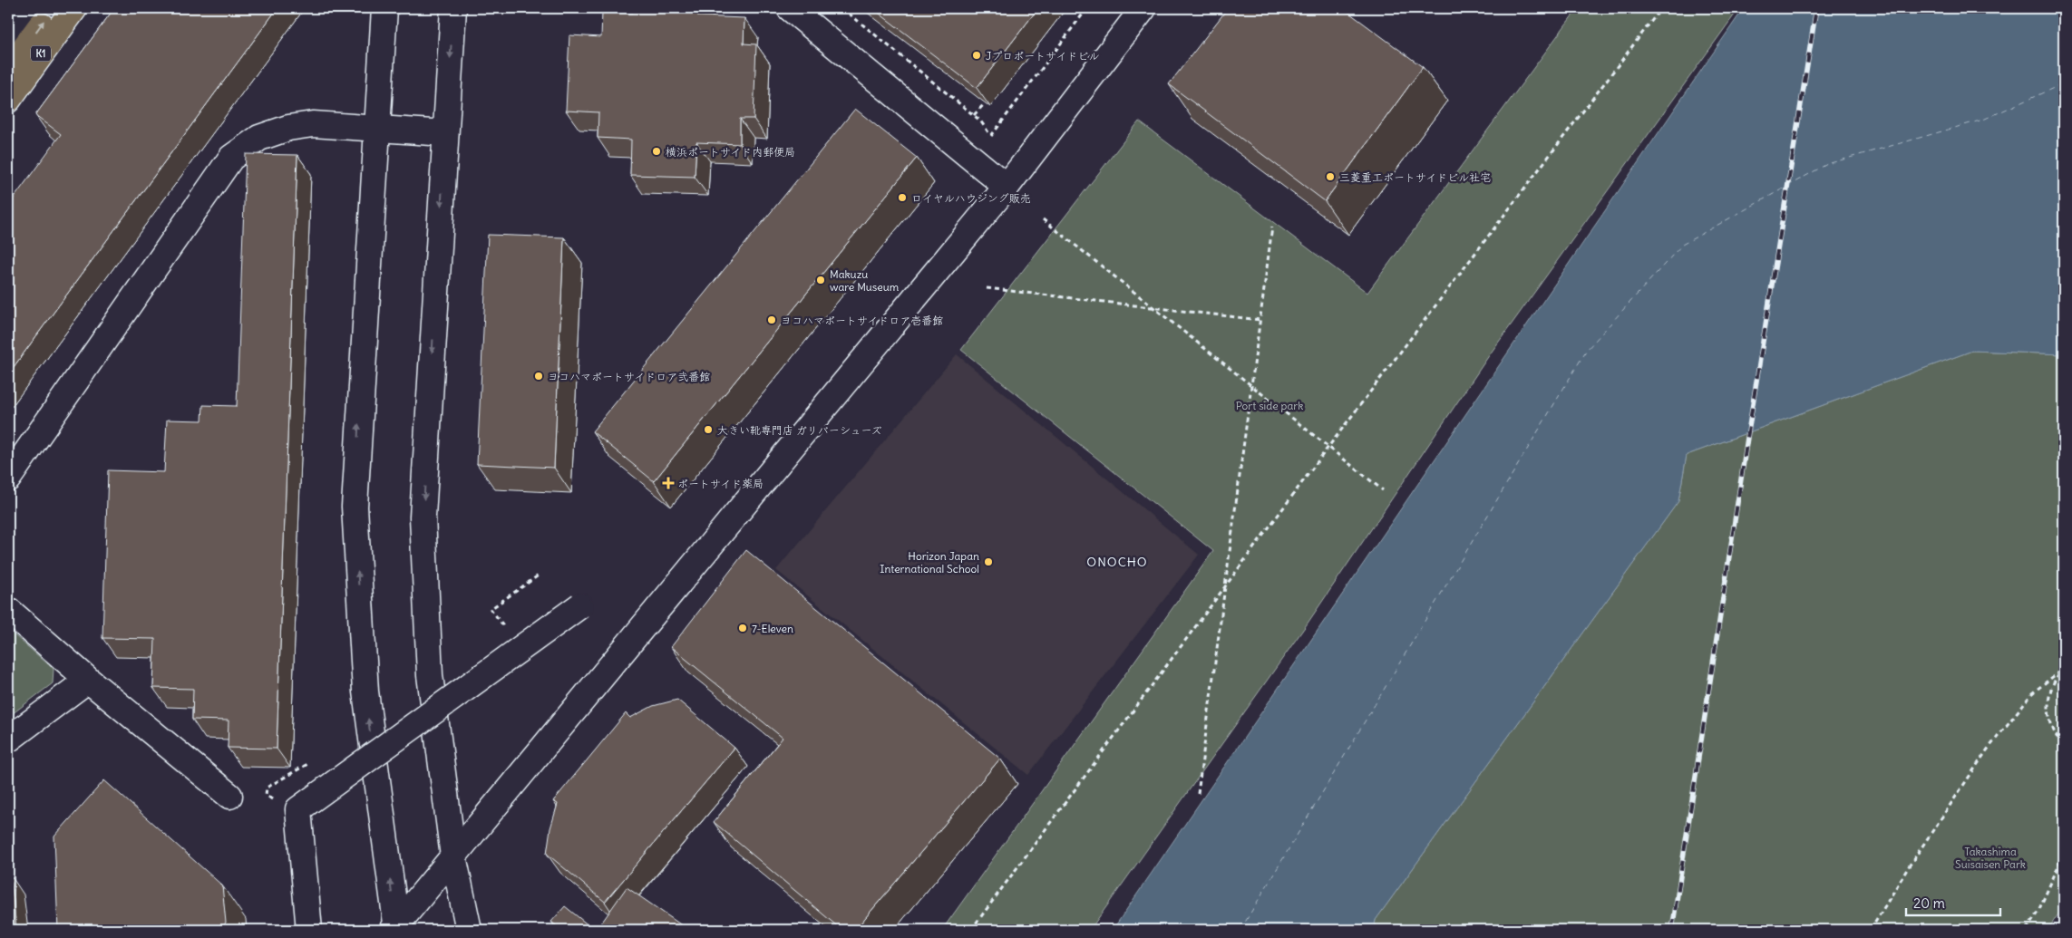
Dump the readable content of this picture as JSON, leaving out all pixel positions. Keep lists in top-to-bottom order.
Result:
{
  "streets": {
    "highway": ["K1"]
  },
  "districts": ["ONOCHO"],
  "parks": ["Port side park", "Takashima Suisaisen Park"],
  "places": {
    "other": [
      "Jプロポートサイドビル",
      "横浜ポートサイド内郵便局",
      "三菱重工ポートサイドビル社宅",
      "ロイヤルハウジング販売",
      "Makuzu ware Museum",
      "ヨコハマポートサイドロア壱番館",
      "ヨコハマポートサイドロア弐番館",
      "大きい靴専門店 ガリバーシューズ",
      "Horizon Japan International School",
      "7-Eleven"
    ],
    "health": ["ポートサイド薬局"]
  },
  "scale_bar": "20 m"
}
